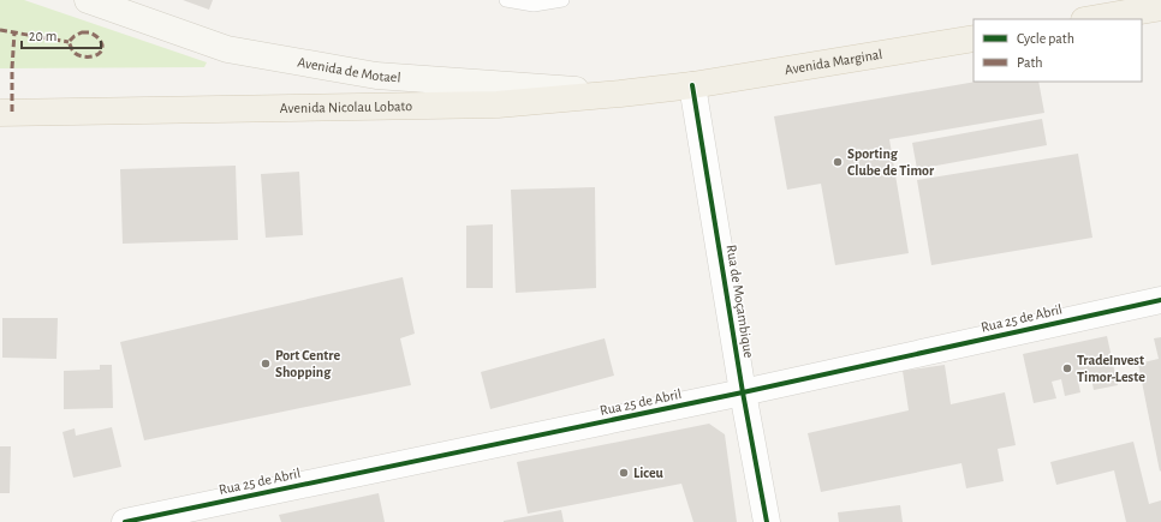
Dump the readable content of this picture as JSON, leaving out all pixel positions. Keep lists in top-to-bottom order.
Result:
{
  "streets": {
    "main road": ["Avenida Marginal", "Avenida de Motael", "Avenida Nicolau Lobato"],
    "street": ["Rua de Moçambique", "Rua 25 de Abril"]
  },
  "crossings": [
    ["Avenida Marginal", "Avenida Nicolau Lobato"],
    ["Avenida Marginal", "Rua de Moçambique"],
    ["Avenida de Motael", "Avenida Nicolau Lobato"],
    ["Avenida Nicolau Lobato", "Rua de Moçambique"],
    ["Rua de Moçambique", "Rua 25 de Abril"]
  ],
  "places": [
    "Sporting Clube de Timor",
    "Port Centre Shopping",
    "TradeInvest Timor-Leste",
    "Liceu"
  ],
  "legend": ["Cycle path", "Path"],
  "scale_bar": "20 m"
}
